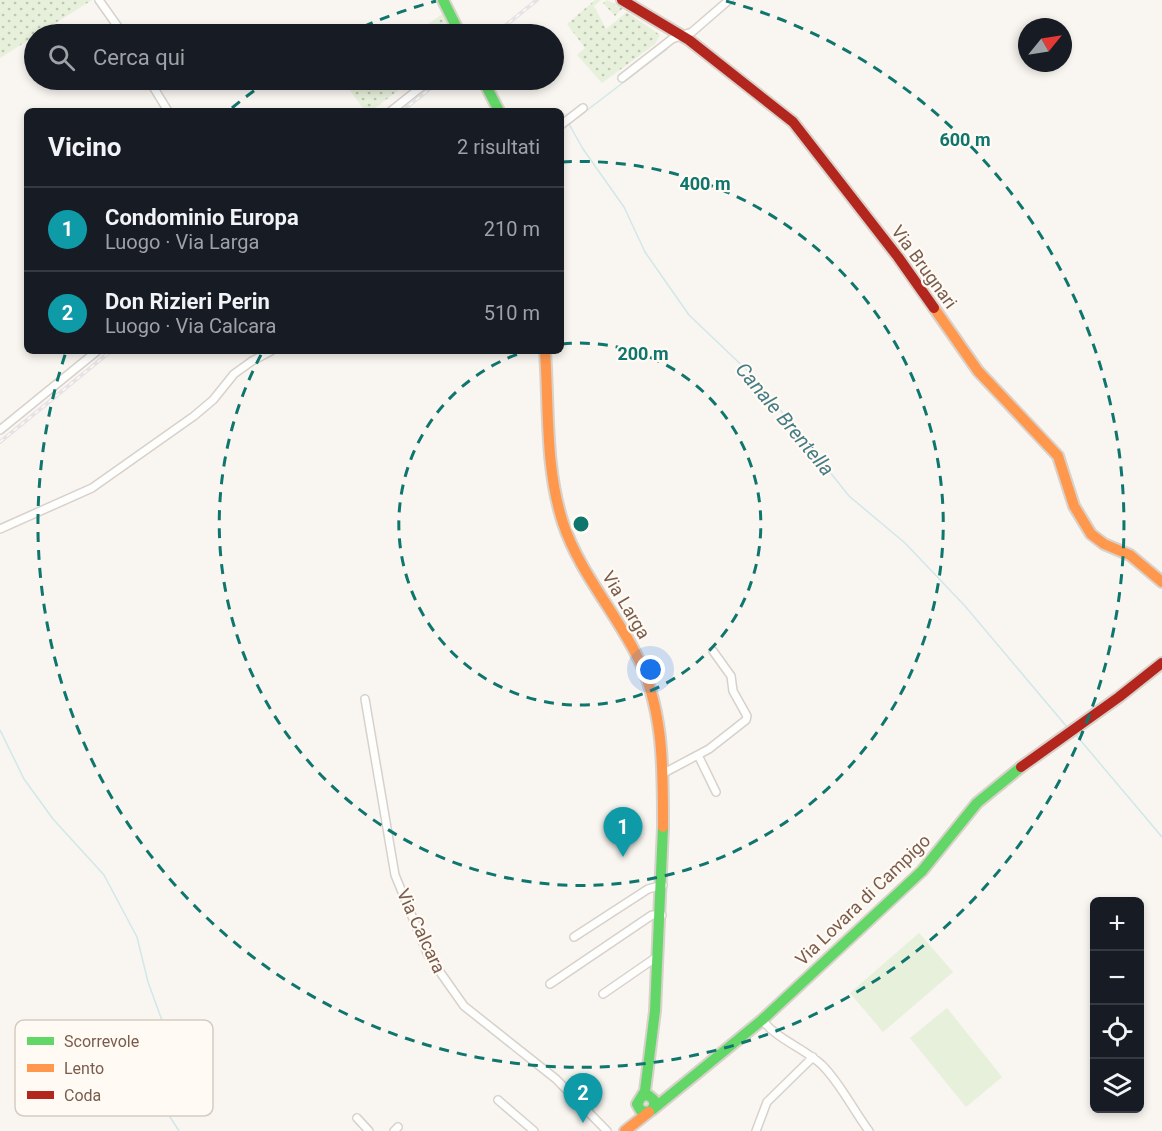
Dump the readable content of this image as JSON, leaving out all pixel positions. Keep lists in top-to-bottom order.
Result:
{
  "streets": {
    "street": [
      "Via Brugnari",
      "Via Larga",
      "Via Lovara di Campigo",
      "Via Calcara"
    ]
  },
  "crossings": [
    ["Via Larga", "Via Lovara di Campigo"]
  ],
  "water": ["Canale Brentella"],
  "legend": ["Scorrevole", "Lento", "Coda"],
  "north": "top right",
  "page": {
    "search": "Cerca qui",
    "heading": ["Vicino", "2 risultati"],
    "list": [
      {
        "mark": "1",
        "name": "Condominio Europa",
        "note": "Luogo · Via Larga",
        "value": "210 m"
      },
      {
        "mark": "2",
        "name": "Don Rizieri Perin",
        "note": "Luogo · Via Calcara",
        "value": "510 m"
      }
    ],
    "pins": ["1", "2"],
    "map_buttons": ["+", "−"]
  },
  "rings": ["600 m", "400 m", "200 m"]
}
